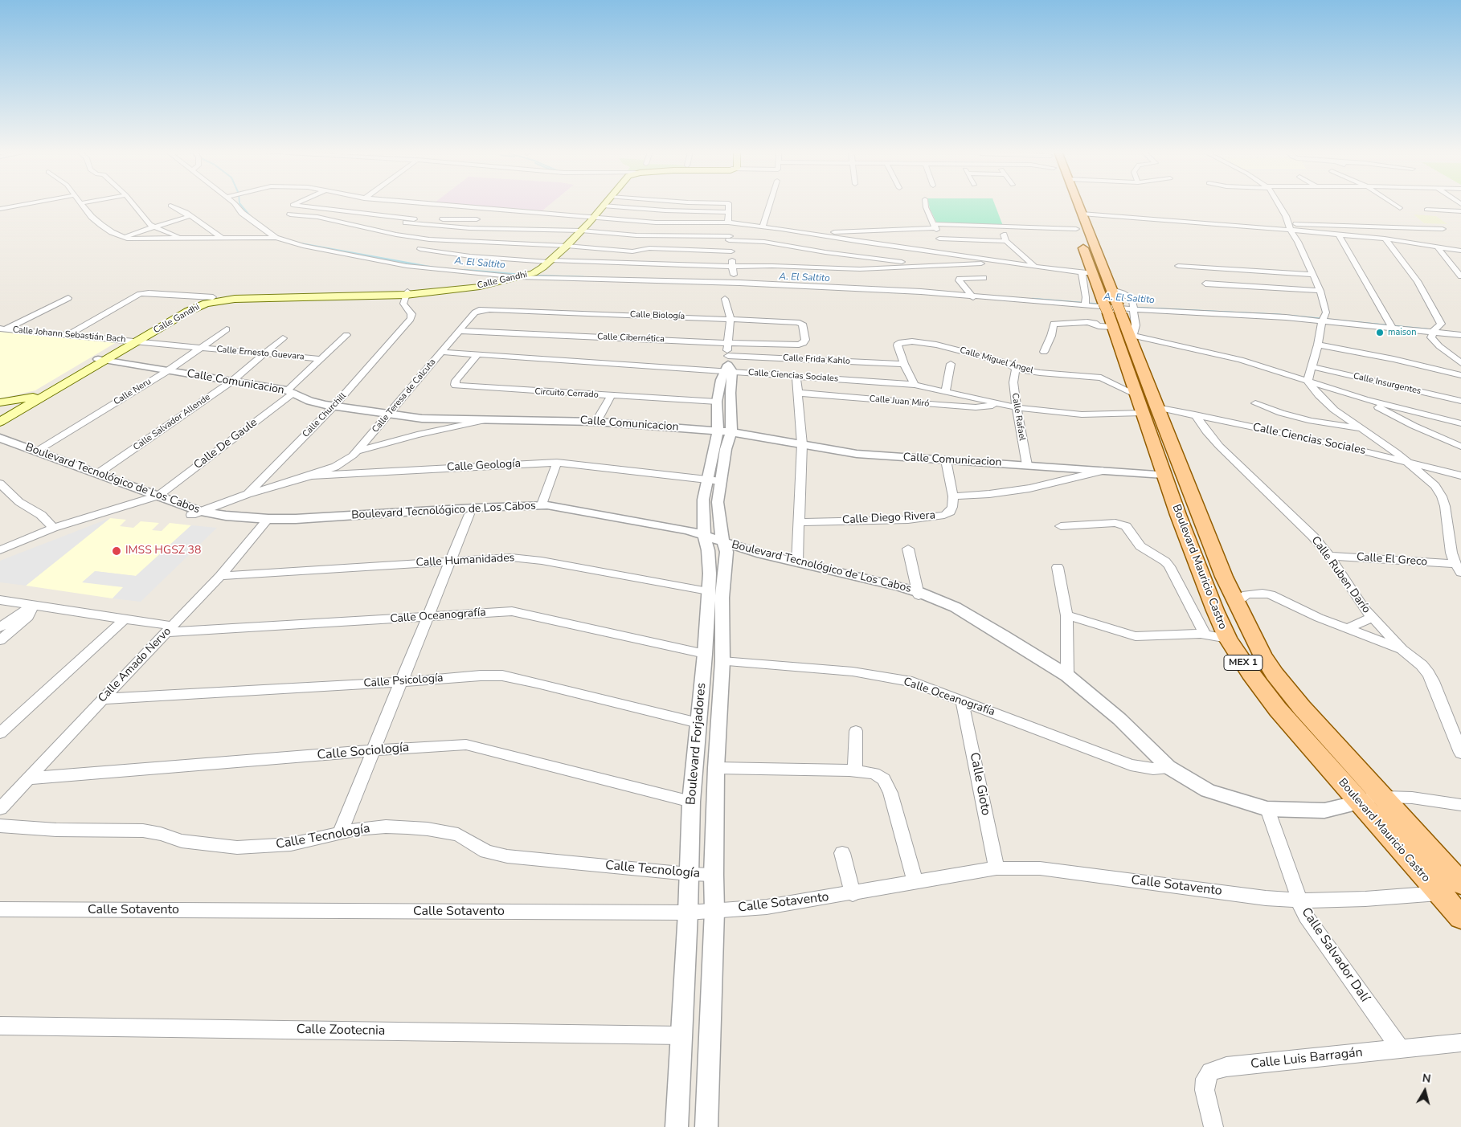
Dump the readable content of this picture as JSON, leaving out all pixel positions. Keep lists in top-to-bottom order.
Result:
{
  "streets": {
    "main road": ["Calle Gandhi", "Boulevard Mauricio Castro", "MEX 1"],
    "street": [
      "Calle Biología",
      "Calle Johann Sebastián Bach",
      "Calle Cibernética",
      "Calle Ernesto Guevara",
      "Calle Frida Kahlo",
      "Calle Miguel Ángel",
      "Calle Ciencias Sociales",
      "Calle Comunicacion",
      "Calle Insurgentes",
      "Calle Neru",
      "Circuito Cerrado",
      "Calle Teresa de Calcuta",
      "Calle Juan Miró",
      "Calle Churchill",
      "Calle Rafael",
      "Calle Salvador Allende",
      "Calle De Gaule",
      "Calle Geología",
      "Boulevard Tecnológico de Los Cabos",
      "Calle Diego Rivera",
      "Calle El Greco",
      "Calle Humanidades",
      "Calle Ruben Darío",
      "Calle Oceanografía",
      "Calle Amado Nervo",
      "Calle Psicología",
      "Boulevard Forjadores",
      "Calle Sociología",
      "Calle Gioto",
      "Calle Tecnología",
      "Calle Sotavento",
      "Calle Salvador Dalí",
      "Calle Zootecnia",
      "Calle Luis Barragán"
    ]
  },
  "crossings": [
    ["Calle Gandhi", "Calle Johann Sebastián Bach"],
    ["Calle Gandhi", "Calle Ernesto Guevara"],
    ["Calle Gandhi", "Calle Comunicacion"],
    ["Calle Gandhi", "Calle Churchill"],
    ["Calle Biología", "Calle Cibernética"],
    ["Calle Biología", "Calle Teresa de Calcuta"],
    ["Calle Biología", "Boulevard Forjadores"],
    ["Calle Johann Sebastián Bach", "Calle Ernesto Guevara"],
    ["Calle Cibernética", "Calle Teresa de Calcuta"],
    ["Calle Cibernética", "Boulevard Forjadores"],
    ["Calle Ernesto Guevara", "Calle Neru"],
    ["Calle Ernesto Guevara", "Calle Salvador Allende"],
    ["Calle Ernesto Guevara", "Calle De Gaule"],
    ["Calle Frida Kahlo", "Calle Miguel Ángel"],
    ["Calle Frida Kahlo", "Calle Ciencias Sociales"],
    ["Calle Frida Kahlo", "Boulevard Forjadores"],
    ["Calle Miguel Ángel", "Calle Ciencias Sociales"],
    ["Calle Miguel Ángel", "Calle Rafael"],
    ["Calle Miguel Ángel", "Boulevard Mauricio Castro"],
    ["Calle Ciencias Sociales", "Circuito Cerrado"],
    ["Calle Ciencias Sociales", "Calle Teresa de Calcuta"],
    ["Calle Ciencias Sociales", "Calle Juan Miró"],
    ["Calle Ciencias Sociales", "Calle Rafael"],
    ["Calle Ciencias Sociales", "Boulevard Mauricio Castro"],
    ["Calle Ciencias Sociales", "Calle Ruben Darío"],
    ["Calle Ciencias Sociales", "Boulevard Forjadores"],
    ["Calle Comunicacion", "Calle Neru"],
    ["Calle Comunicacion", "Calle Teresa de Calcuta"],
    ["Calle Comunicacion", "Calle Churchill"],
    ["Calle Comunicacion", "Calle Rafael"],
    ["Calle Comunicacion", "Calle Salvador Allende"],
    ["Calle Comunicacion", "Calle De Gaule"],
    ["Calle Comunicacion", "Boulevard Mauricio Castro"],
    ["Calle Comunicacion", "Boulevard Forjadores"],
    ["Calle Neru", "Boulevard Tecnológico de Los Cabos"],
    ["Circuito Cerrado", "Boulevard Forjadores"],
    ["Calle Teresa de Calcuta", "Calle Geología"],
    ["Calle Churchill", "Calle Geología"],
    ["Calle Churchill", "Boulevard Tecnológico de Los Cabos"],
    ["Calle Salvador Allende", "Boulevard Tecnológico de Los Cabos"],
    ["Calle De Gaule", "Boulevard Tecnológico de Los Cabos"],
    ["Calle Geología", "Boulevard Forjadores"],
    ["Boulevard Tecnológico de Los Cabos", "Boulevard Mauricio Castro"],
    ["Boulevard Tecnológico de Los Cabos", "Calle Oceanografía"],
    ["Boulevard Tecnológico de Los Cabos", "Calle Amado Nervo"],
    ["Boulevard Tecnológico de Los Cabos", "Boulevard Forjadores"],
    ["Boulevard Tecnológico de Los Cabos", "Calle Salvador Dalí"],
    ["Calle El Greco", "Calle Ruben Darío"],
    ["Calle Humanidades", "Calle Amado Nervo"],
    ["Calle Humanidades", "Boulevard Forjadores"],
    ["Boulevard Mauricio Castro", "Calle Sotavento"],
    ["Calle Oceanografía", "Calle Amado Nervo"],
    ["Calle Oceanografía", "Boulevard Forjadores"],
    ["Calle Oceanografía", "Calle Gioto"],
    ["Calle Amado Nervo", "Calle Psicología"],
    ["Calle Amado Nervo", "Calle Sociología"],
    ["Calle Psicología", "Boulevard Forjadores"],
    ["Boulevard Forjadores", "Calle Sociología"],
    ["Boulevard Forjadores", "Calle Tecnología"],
    ["Boulevard Forjadores", "Calle Sotavento"],
    ["Boulevard Forjadores", "Calle Zootecnia"],
    ["Calle Gioto", "Calle Sotavento"],
    ["Calle Sotavento", "Calle Salvador Dalí"],
    ["Calle Salvador Dalí", "Calle Luis Barragán"]
  ],
  "water": ["A. El Saltito"],
  "places": ["maison", "IMSS HGSZ 38"],
  "north": "top"
}
